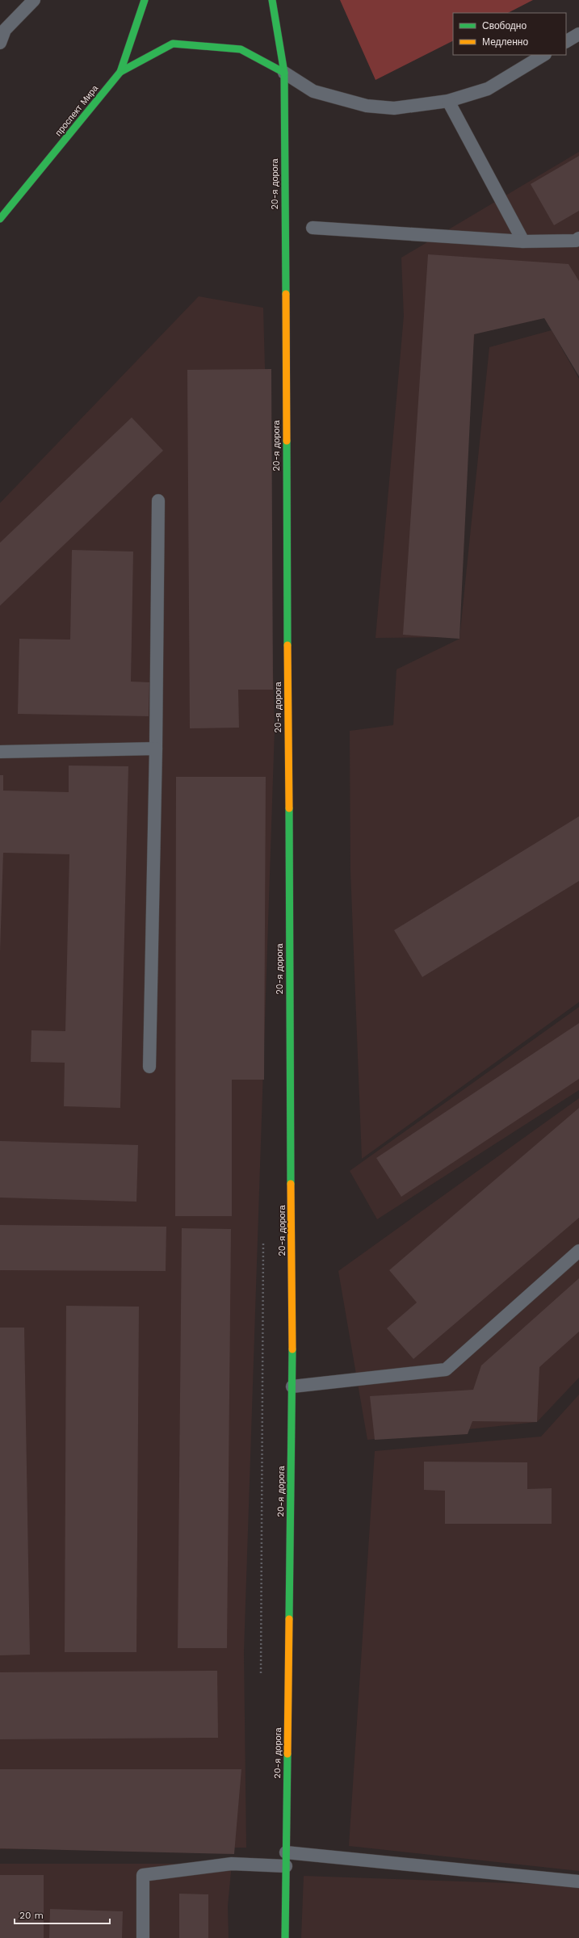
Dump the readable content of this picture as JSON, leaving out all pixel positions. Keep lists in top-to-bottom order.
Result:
{
  "streets": {
    "main road": ["проспект Мира", "20-я дорога"]
  },
  "legend": ["Свободно", "Медленно"],
  "scale_bar": "20 m"
}
